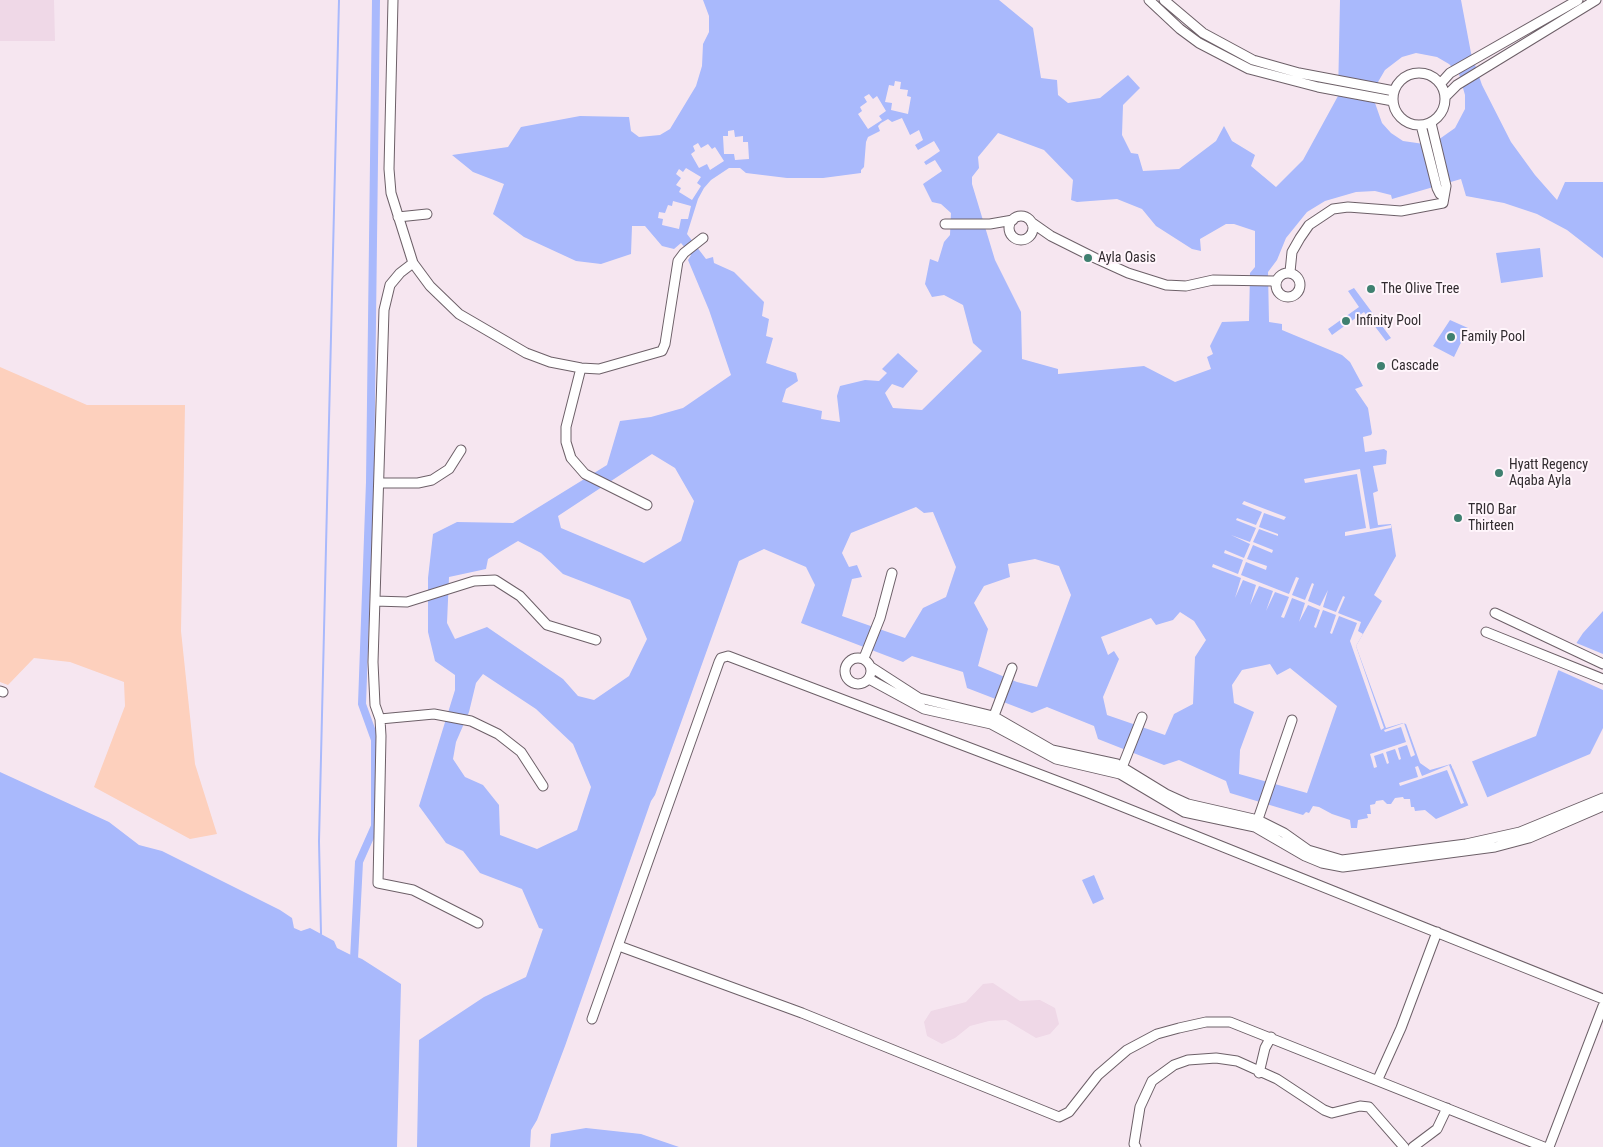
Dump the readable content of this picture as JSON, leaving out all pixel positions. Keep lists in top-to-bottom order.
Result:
{
  "places": [
    "Ayla Oasis",
    "The Olive Tree",
    "Infinity Pool",
    "Family Pool",
    "Cascade",
    "Hyatt Regency Aqaba Ayla",
    "TRIO Bar Thirteen"
  ]
}
